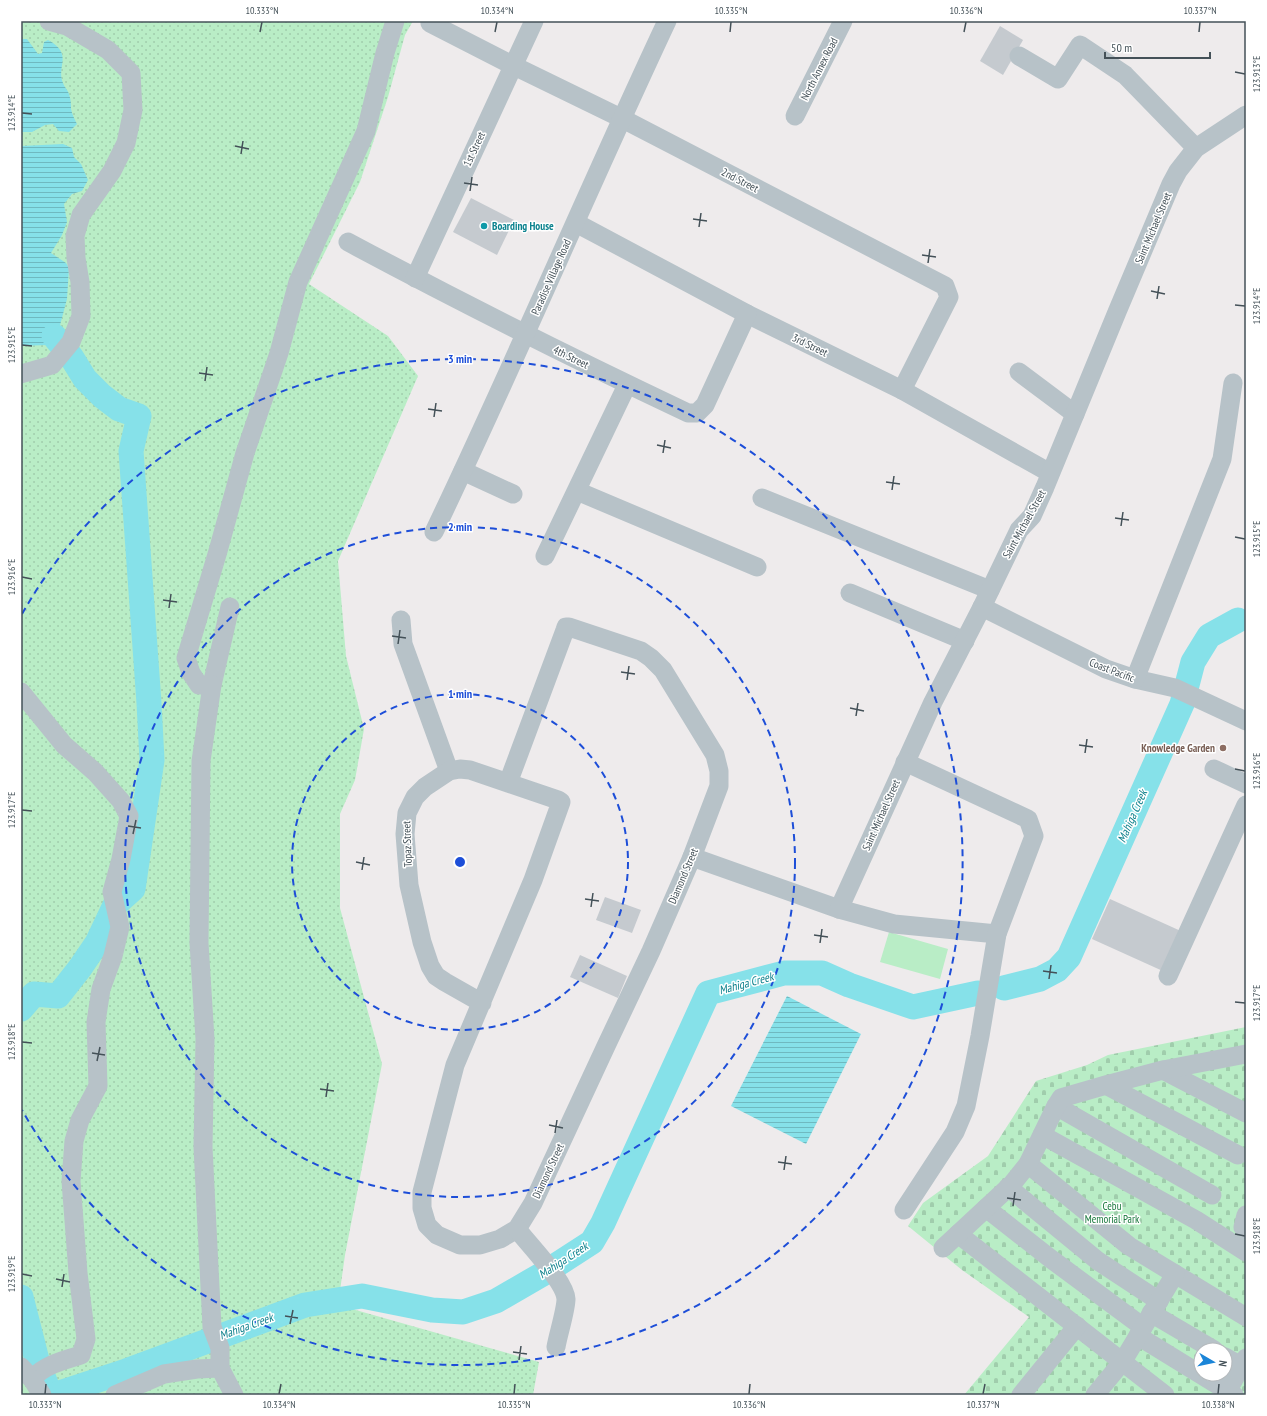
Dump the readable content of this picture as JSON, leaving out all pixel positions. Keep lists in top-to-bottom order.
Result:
{
  "streets": {
    "street": [
      "North Annex Road",
      "1st Street",
      "2nd Street",
      "Saint Michael Street",
      "Paradise Village Road",
      "3rd Street",
      "4th Street",
      "Coast Pacific",
      "Topaz Street",
      "Diamond Street"
    ]
  },
  "crossings": [
    ["1st Street", "2nd Street"],
    ["1st Street", "4th Street"],
    ["2nd Street", "Paradise Village Road"],
    ["2nd Street", "3rd Street"],
    ["Saint Michael Street", "Coast Pacific"],
    ["Paradise Village Road", "3rd Street"],
    ["Paradise Village Road", "4th Street"],
    ["3rd Street", "4th Street"],
    ["Topaz Street", "Diamond Street"]
  ],
  "water": ["Mahiga Creek"],
  "parks": ["Cebu Memorial Park"],
  "places": ["Boarding House", "Knowledge Garden"],
  "scale_bar": "50 m",
  "north": "right",
  "coordinates": [
    "10.333°N",
    "10.334°N",
    "10.335°N",
    "10.336°N",
    "10.337°N",
    "123.913°E",
    "123.914°E",
    "123.915°E",
    "123.916°E",
    "123.917°E",
    "123.918°E",
    "123.919°E",
    "10.338°N"
  ],
  "rings": ["3 min", "2 min", "1 min"]
}
